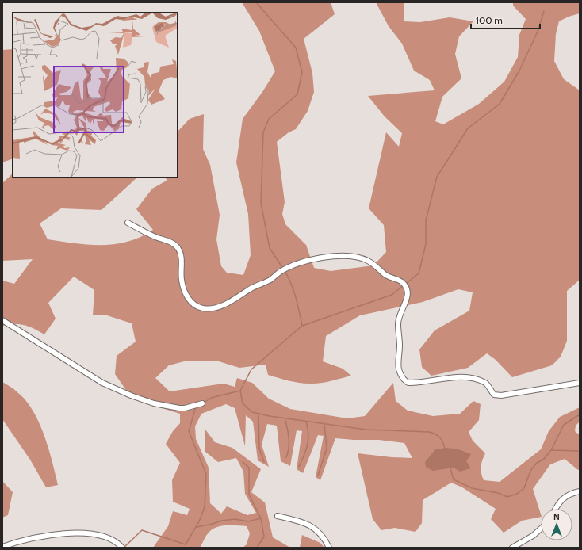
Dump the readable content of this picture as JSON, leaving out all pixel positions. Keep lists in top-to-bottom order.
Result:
{
  "scale_bar": "100 m",
  "north": "top"
}
